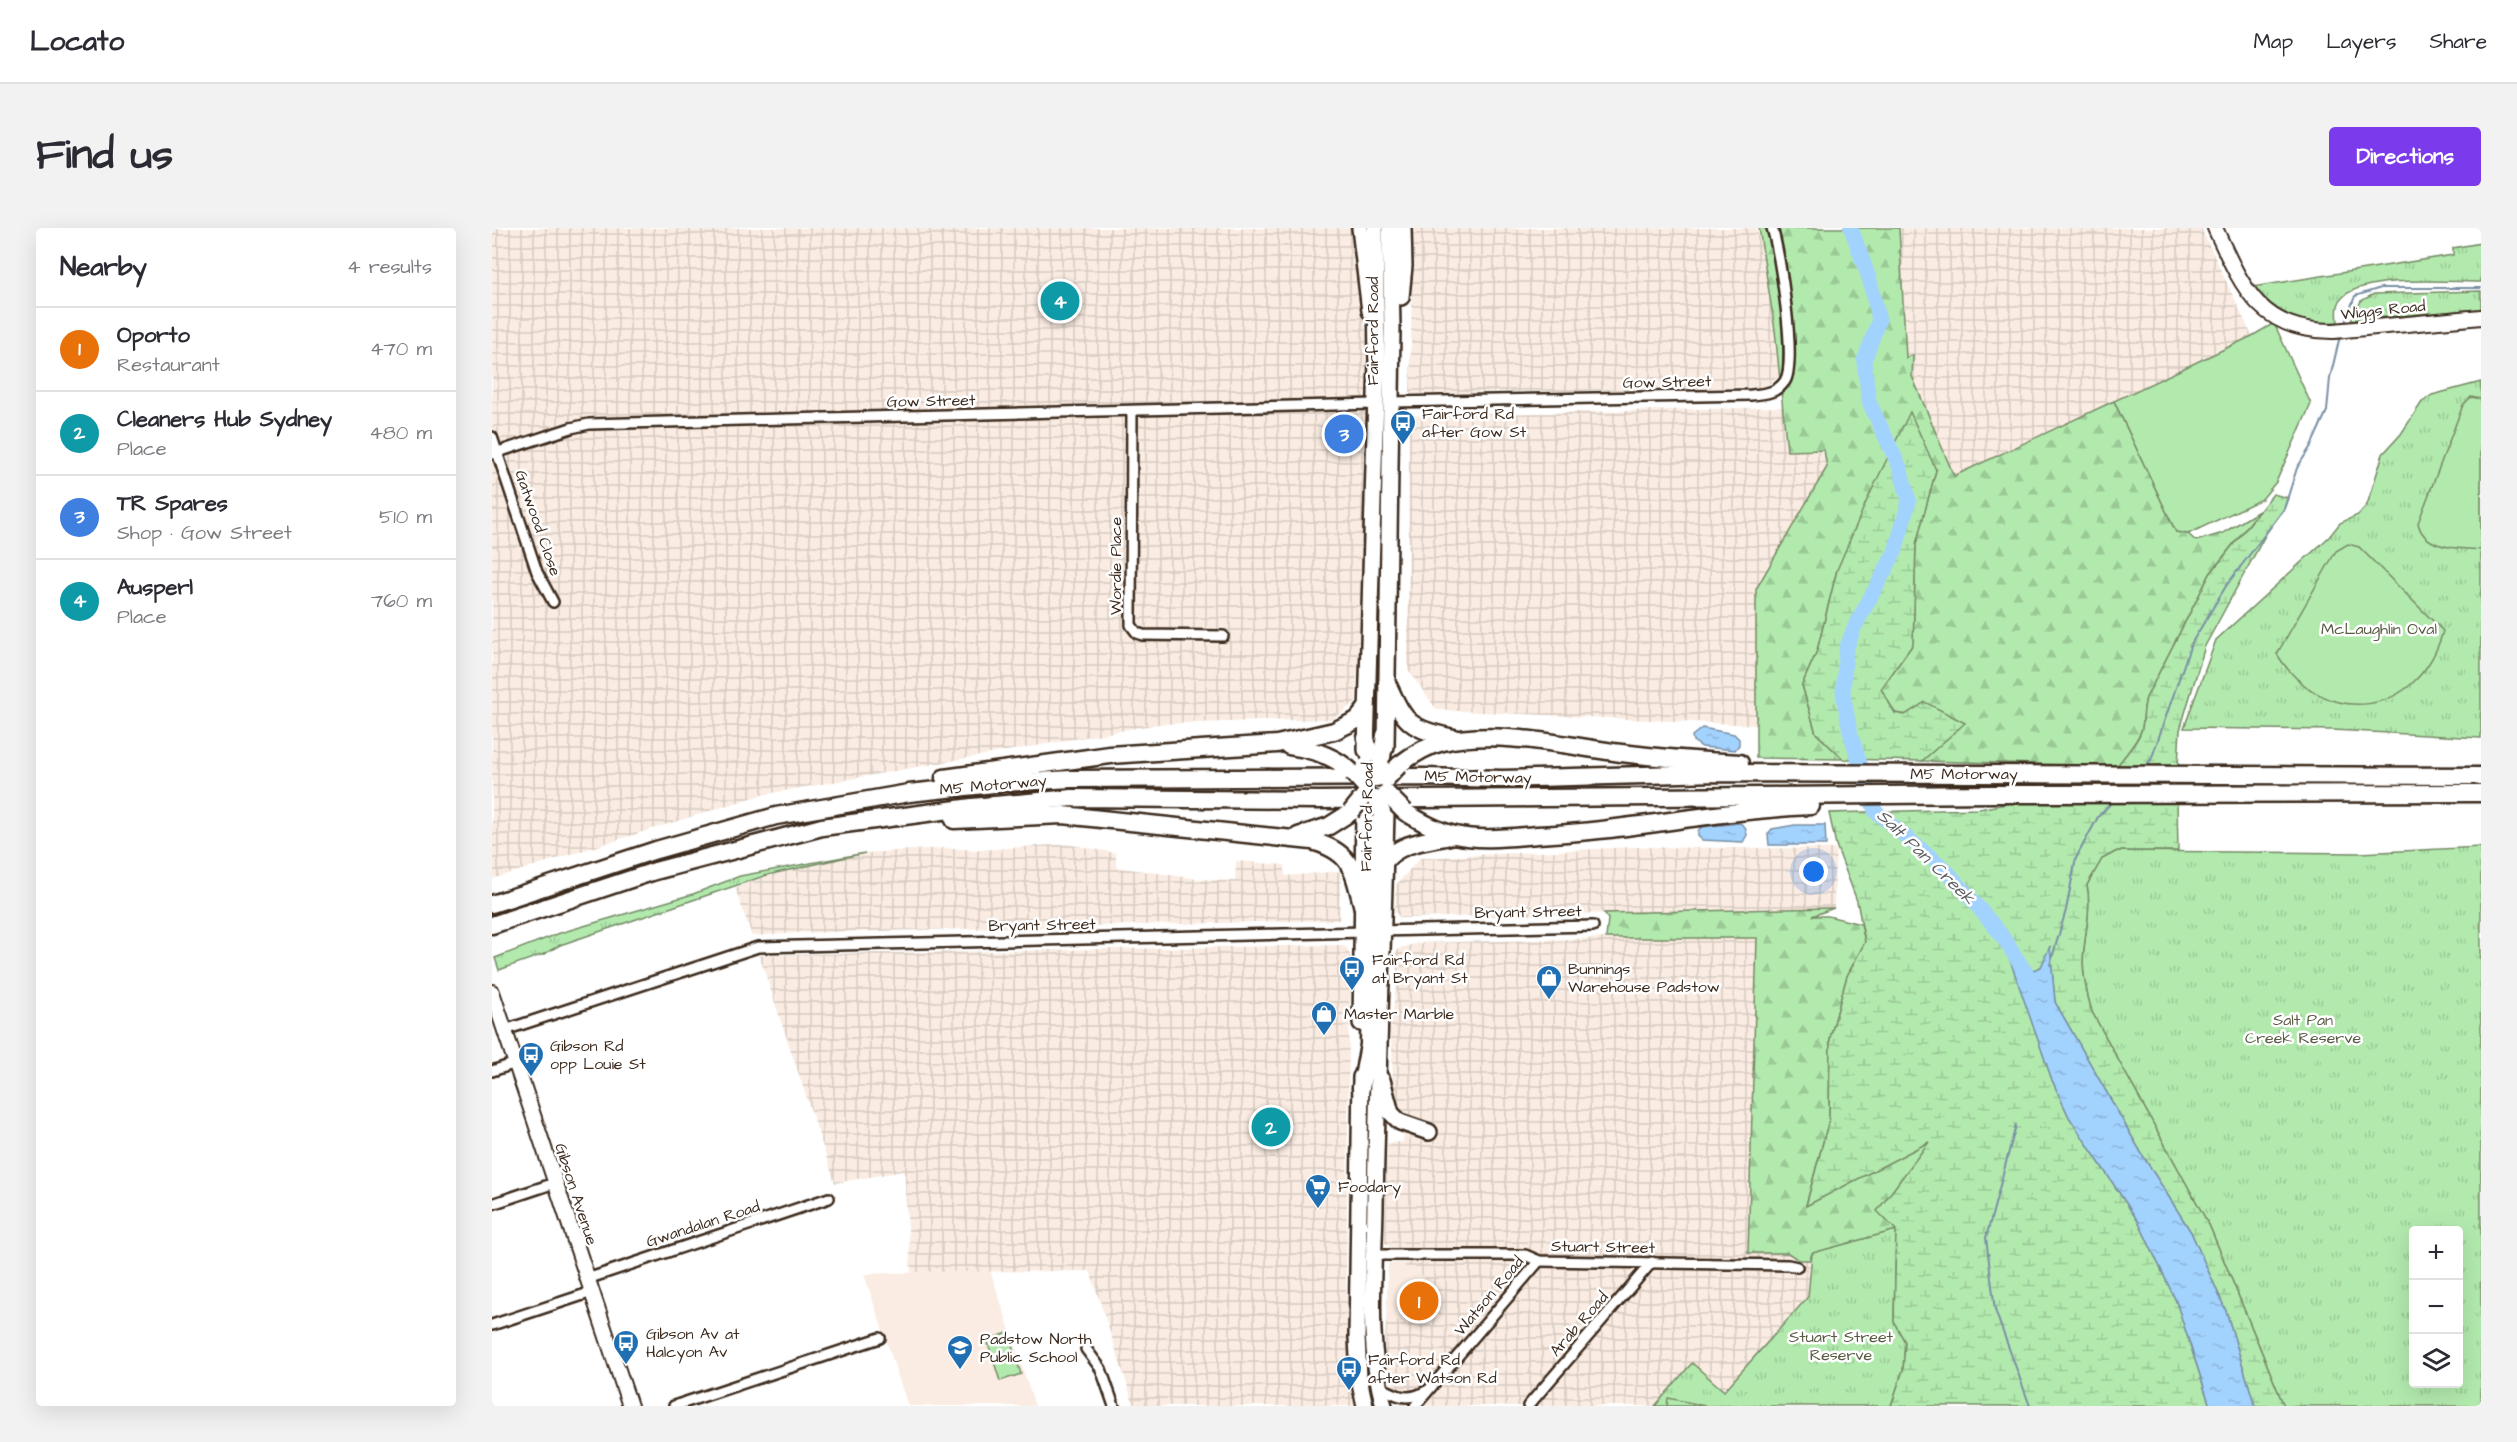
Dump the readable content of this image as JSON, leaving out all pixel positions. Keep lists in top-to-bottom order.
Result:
{
  "streets": {
    "highway": ["Fairford Road", "M5 Motorway"],
    "main road": ["Wiggs Road", "Gibson Avenue"],
    "street": [
      "Gow Street",
      "Gatwood Close",
      "Wordie Place",
      "Bryant Street",
      "Gwandalan Road",
      "Stuart Street",
      "Watson Road",
      "Arab Road"
    ]
  },
  "crossings": [
    ["Fairford Road", "Gow Street"],
    ["Fairford Road", "Bryant Street"],
    ["Fairford Road", "Stuart Street"],
    ["Gow Street", "Gatwood Close"],
    ["Gow Street", "Wordie Place"],
    ["Bryant Street", "Gibson Avenue"],
    ["Gibson Avenue", "Gwandalan Road"],
    ["Stuart Street", "Watson Road"],
    ["Stuart Street", "Arab Road"]
  ],
  "water": ["Salt Pan Creek"],
  "parks": ["McLaughlin Oval", "Salt Pan Creek Reserve", "Stuart Street Reserve"],
  "places": {
    "bus stop": [
      "Fairford Rd after Gow St",
      "Fairford Rd at Bryant St",
      "Gibson Rd opp Louie St",
      "Gibson Av at Halcyon Av",
      "Fairford Rd after Watson Rd"
    ],
    "shop": ["Bunnings Warehouse Padstow", "Master Marble"],
    "supermarket": ["Foodary"],
    "school or university": ["Padstow North Public School"]
  },
  "page": {
    "header": "Locato",
    "nav": ["Map", "Layers", "Share"],
    "title": "Find us",
    "buttons": "Directions",
    "heading": ["Nearby", "4 results"],
    "pins": [
      "4",
      "3",
      "2",
      "1"
    ],
    "list": [
      {
        "mark": "1",
        "name": "Oporto",
        "note": "Restaurant",
        "value": "470 m"
      },
      {
        "mark": "2",
        "name": "Cleaners Hub Sydney",
        "note": "Place",
        "value": "480 m"
      },
      {
        "mark": "3",
        "name": "TR Spares",
        "note": "Shop · Gow Street",
        "value": "510 m"
      },
      {
        "mark": "4",
        "name": "Ausperl",
        "note": "Place",
        "value": "760 m"
      }
    ],
    "map_buttons": ["+", "−"]
  }
}
